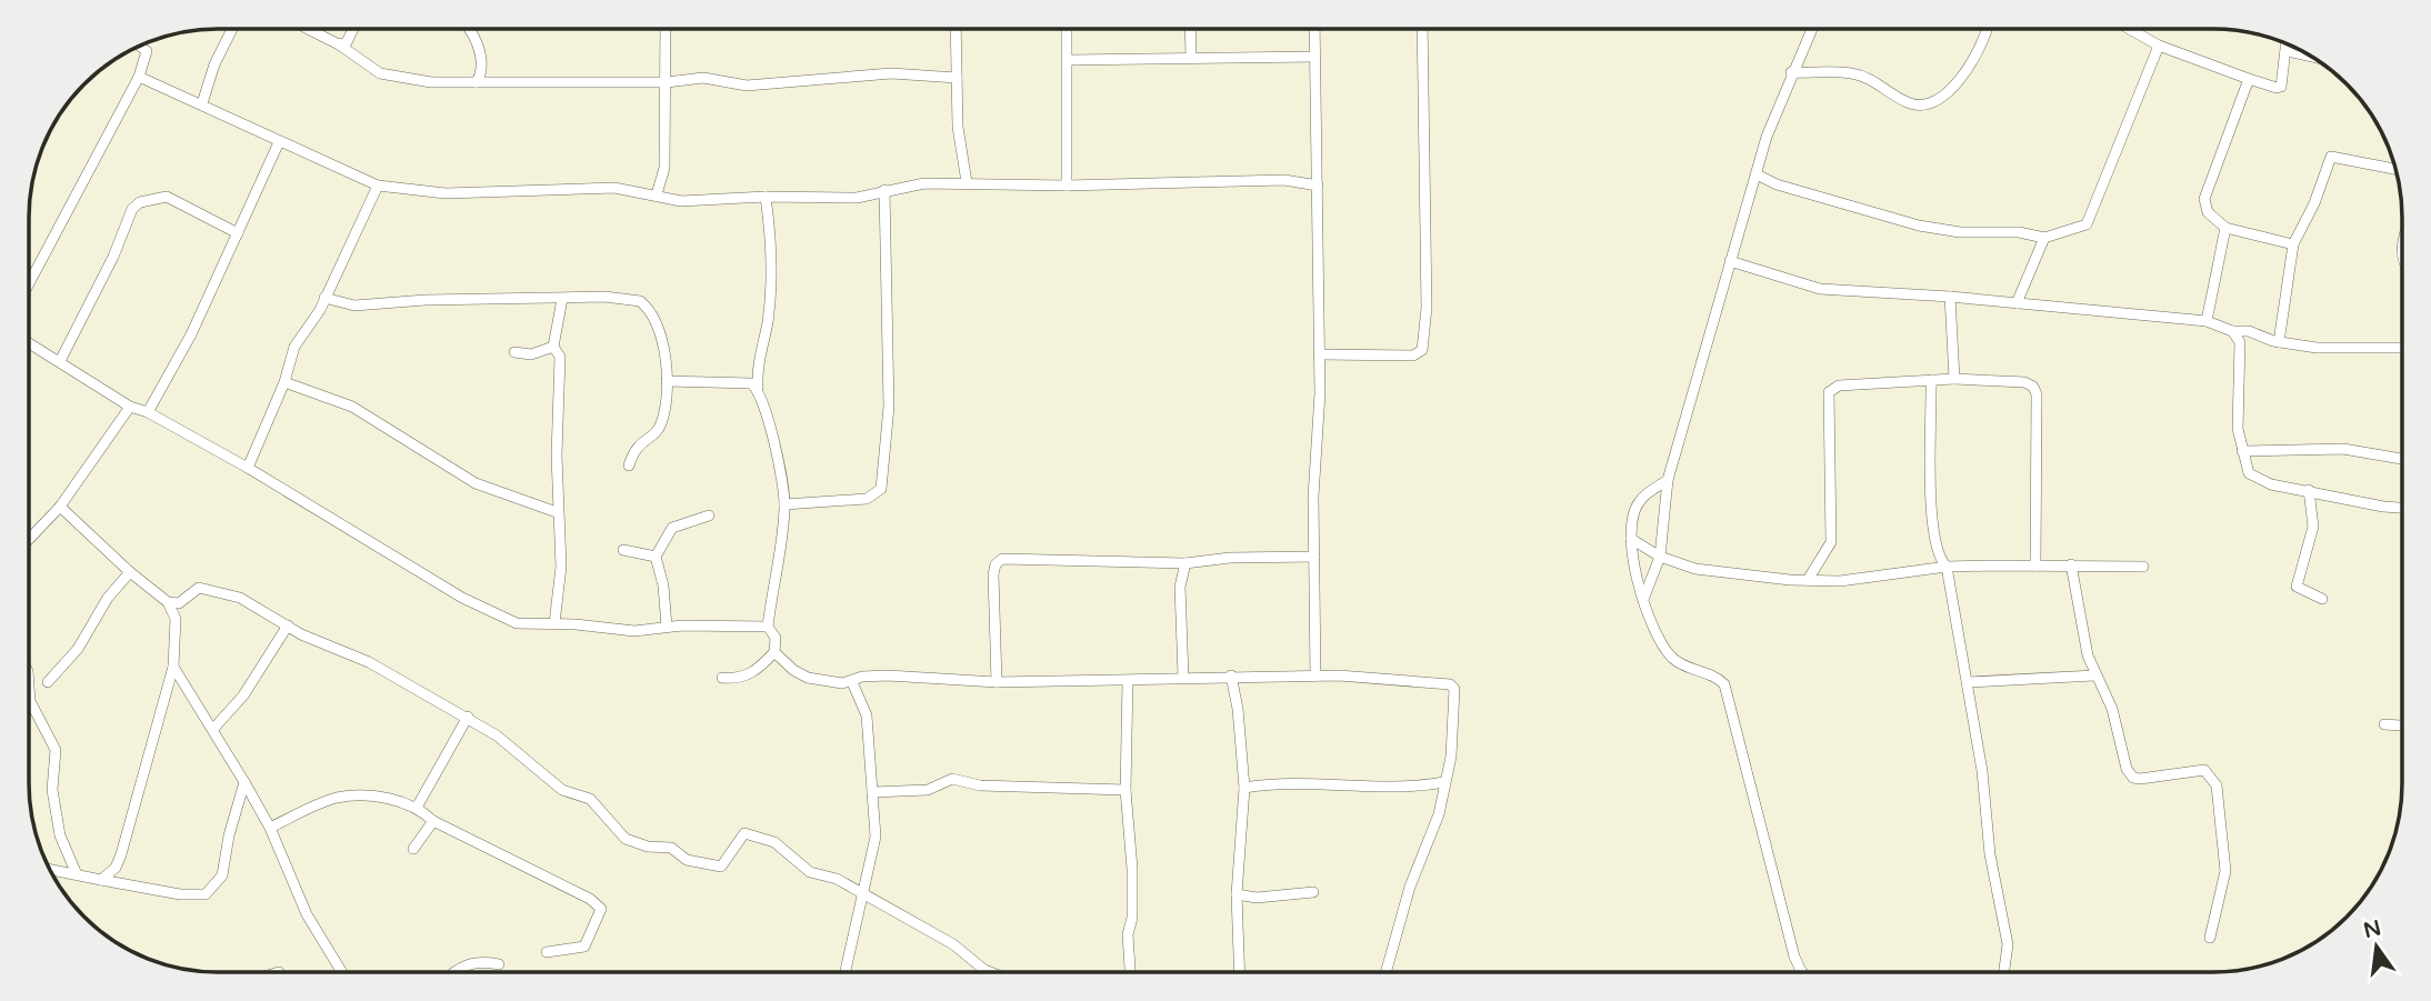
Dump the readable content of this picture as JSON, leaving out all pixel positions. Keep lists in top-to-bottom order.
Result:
{
  "north": "top"
}
